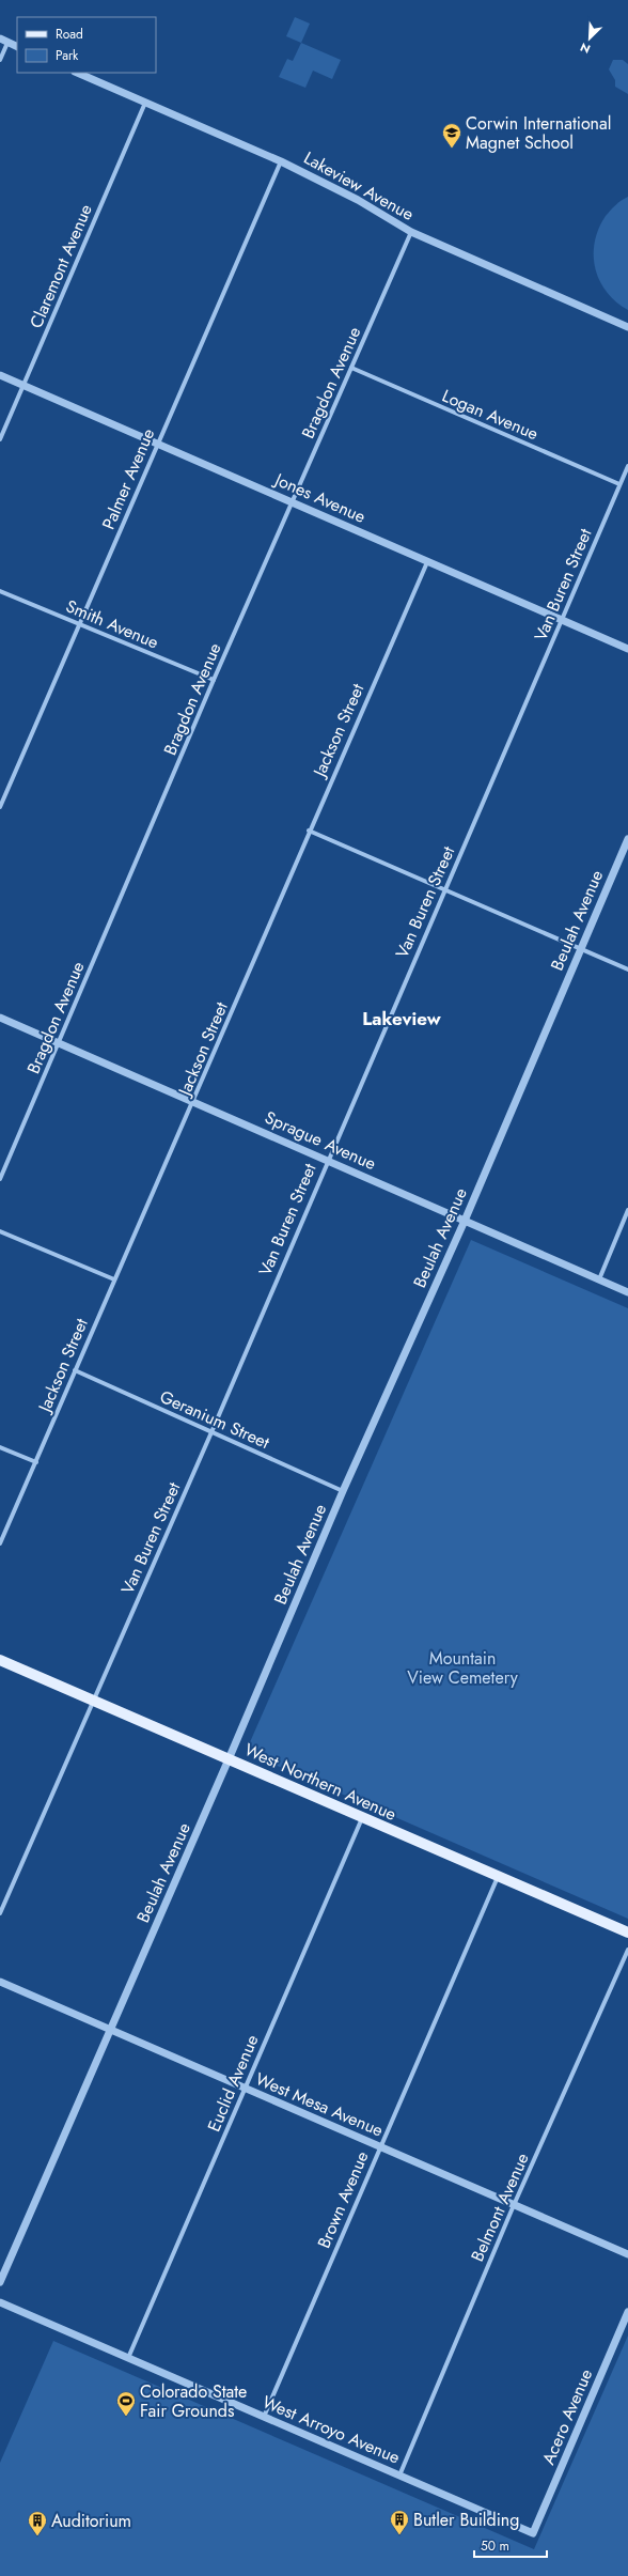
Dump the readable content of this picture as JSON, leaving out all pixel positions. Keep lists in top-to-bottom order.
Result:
{
  "streets": {
    "main road": ["West Northern Avenue"],
    "street": [
      "Lakeview Avenue",
      "Claremont Avenue",
      "Bragdon Avenue",
      "Logan Avenue",
      "Palmer Avenue",
      "Jones Avenue",
      "Van Buren Street",
      "Smith Avenue",
      "Jackson Street",
      "Beulah Avenue",
      "Sprague Avenue",
      "Geranium Street",
      "Euclid Avenue",
      "West Mesa Avenue",
      "Brown Avenue",
      "Belmont Avenue",
      "Acero Avenue",
      "West Arroyo Avenue"
    ]
  },
  "crossings": [
    ["Lakeview Avenue", "Claremont Avenue"],
    ["Lakeview Avenue", "Bragdon Avenue"],
    ["Lakeview Avenue", "Palmer Avenue"],
    ["Claremont Avenue", "Jones Avenue"],
    ["Bragdon Avenue", "Logan Avenue"],
    ["Bragdon Avenue", "Jones Avenue"],
    ["Bragdon Avenue", "Smith Avenue"],
    ["Bragdon Avenue", "Sprague Avenue"],
    ["Logan Avenue", "Van Buren Street"],
    ["Palmer Avenue", "Jones Avenue"],
    ["Palmer Avenue", "Smith Avenue"],
    ["Jones Avenue", "Van Buren Street"],
    ["Jones Avenue", "Jackson Street"],
    ["Van Buren Street", "Sprague Avenue"],
    ["Van Buren Street", "Geranium Street"],
    ["Van Buren Street", "West Northern Avenue"],
    ["Jackson Street", "Sprague Avenue"],
    ["Jackson Street", "Geranium Street"],
    ["Beulah Avenue", "Sprague Avenue"],
    ["Beulah Avenue", "Geranium Street"],
    ["Beulah Avenue", "West Northern Avenue"],
    ["Beulah Avenue", "West Mesa Avenue"],
    ["West Northern Avenue", "Euclid Avenue"],
    ["West Northern Avenue", "Brown Avenue"],
    ["Euclid Avenue", "West Mesa Avenue"],
    ["Euclid Avenue", "West Arroyo Avenue"],
    ["West Mesa Avenue", "Brown Avenue"],
    ["West Mesa Avenue", "Belmont Avenue"],
    ["Brown Avenue", "West Arroyo Avenue"],
    ["Belmont Avenue", "West Arroyo Avenue"],
    ["Acero Avenue", "West Arroyo Avenue"]
  ],
  "districts": ["Lakeview"],
  "parks": ["Mountain View Cemetery"],
  "places": {
    "school or university": ["Corwin International Magnet School"],
    "sports": ["Colorado State Fair Grounds"],
    "building": ["Butler Building", "Auditorium"]
  },
  "legend": ["Road", "Park"],
  "scale_bar": "50 m",
  "north": "bottom left"
}
